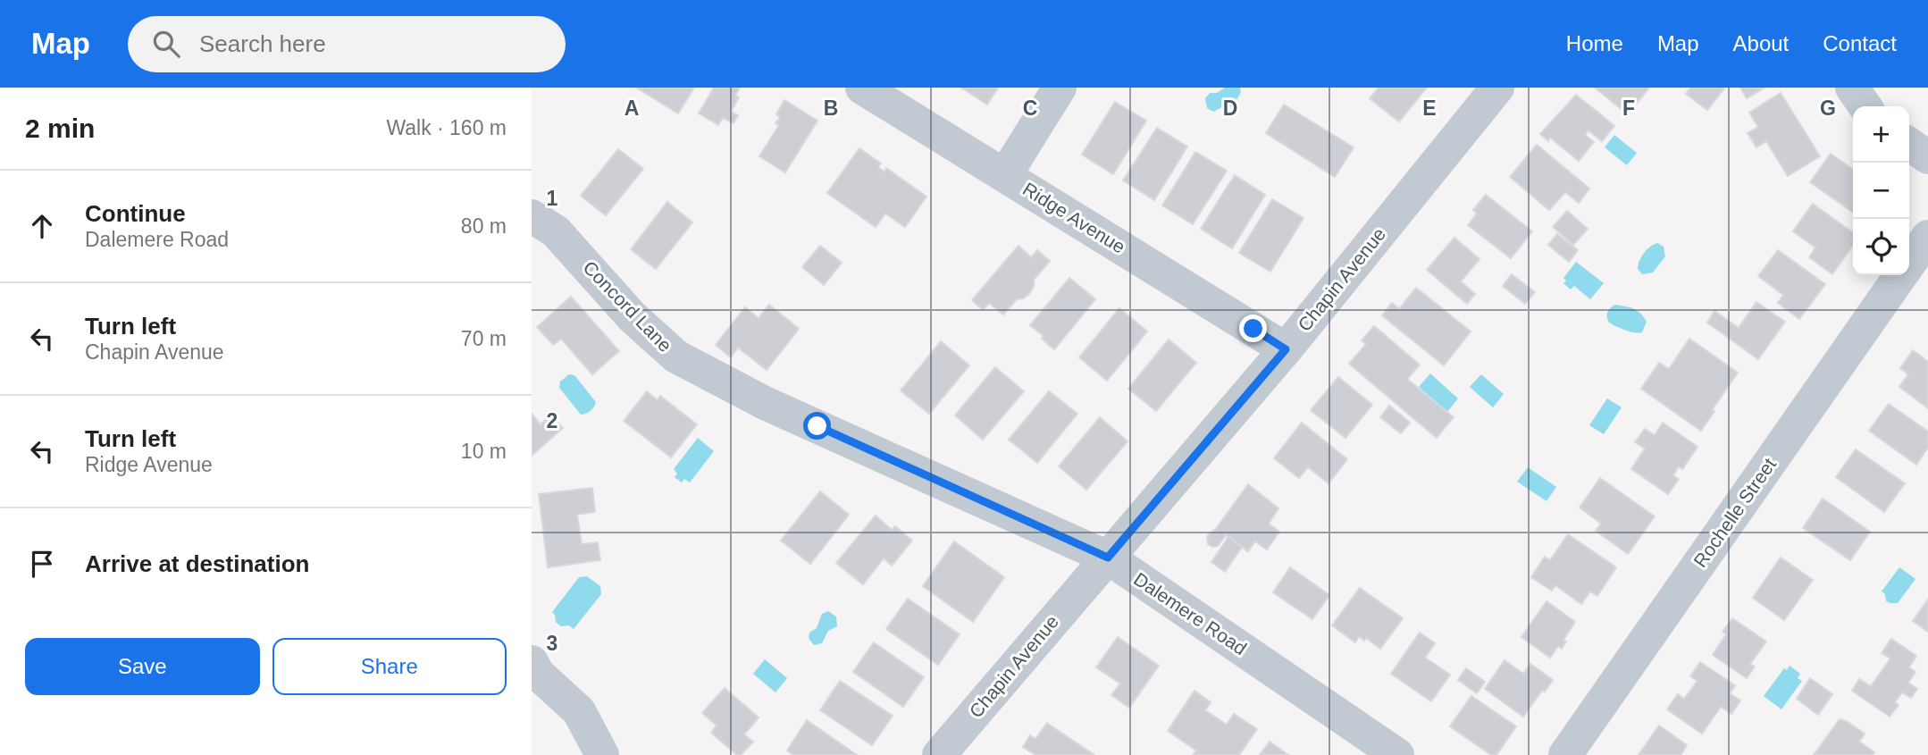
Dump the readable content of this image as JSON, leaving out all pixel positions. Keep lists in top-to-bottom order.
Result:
{
  "streets": {
    "street": [
      "Ridge Avenue",
      "Chapin Avenue",
      "Concord Lane",
      "Rochelle Street",
      "Dalemere Road"
    ]
  },
  "crossings": [
    ["Ridge Avenue", "Chapin Avenue"],
    ["Chapin Avenue", "Dalemere Road"],
    ["Concord Lane", "Dalemere Road"]
  ],
  "page": {
    "header": "Map",
    "search": "Search here",
    "nav": [
      "Home",
      "Map",
      "About",
      "Contact"
    ],
    "heading": ["2 min", "Walk · 160 m"],
    "map_buttons": ["+", "−"],
    "list": [
      ["Continue", "Dalemere Road", "80 m"],
      ["Turn left", "Chapin Avenue", "70 m"],
      ["Turn left", "Ridge Avenue", "10 m"],
      "Arrive at destination"
    ],
    "buttons": ["Save", "Share"]
  },
  "grid": {
    "columns": [
      "A",
      "B",
      "C",
      "D",
      "E",
      "F",
      "G"
    ],
    "rows": ["1", "2", "3"]
  }
}
